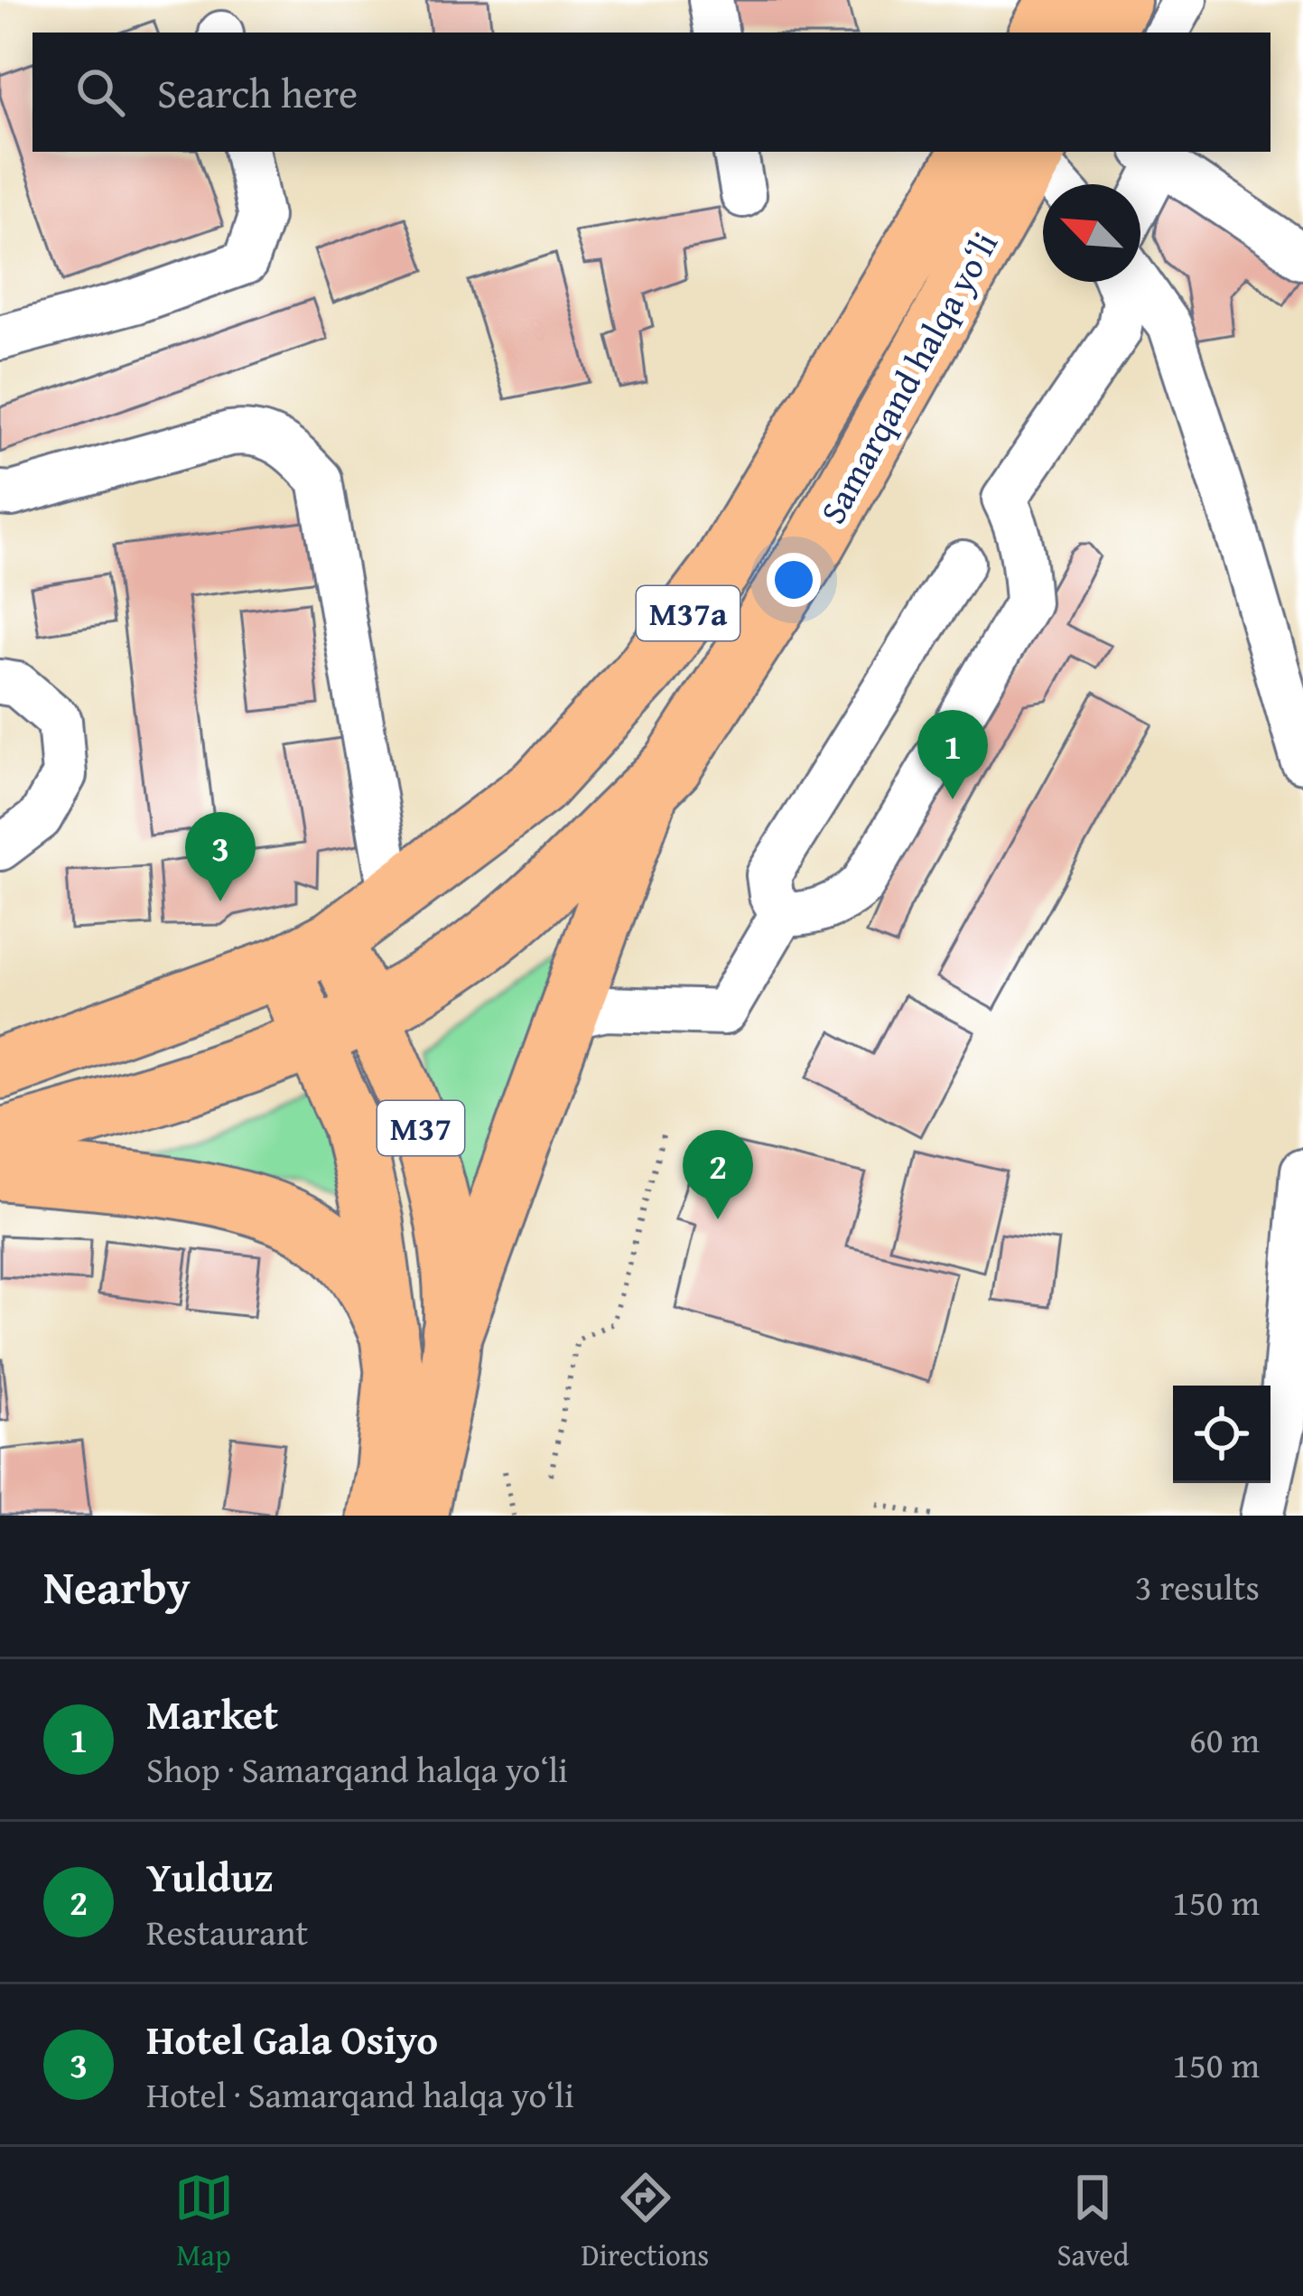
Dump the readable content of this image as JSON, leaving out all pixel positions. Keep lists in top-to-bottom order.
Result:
{
  "streets": {
    "highway": ["Samarqand halqa yoʻli", "M37a"],
    "main road": ["M37"]
  },
  "crossings": [
    ["Samarqand halqa yoʻli", "M37"]
  ],
  "north": "top left",
  "page": {
    "search": "Search here",
    "pins": ["1", "3", "2"],
    "heading": ["Nearby", "3 results"],
    "list": [
      {
        "mark": "1",
        "name": "Market",
        "note": "Shop · Samarqand halqa yoʻli",
        "value": "60 m"
      },
      {
        "mark": "2",
        "name": "Yulduz",
        "note": "Restaurant",
        "value": "150 m"
      },
      {
        "mark": "3",
        "name": "Hotel Gala Osiyo",
        "note": "Hotel · Samarqand halqa yoʻli",
        "value": "150 m"
      }
    ],
    "nav": ["Map", "Directions", "Saved"]
  }
}
